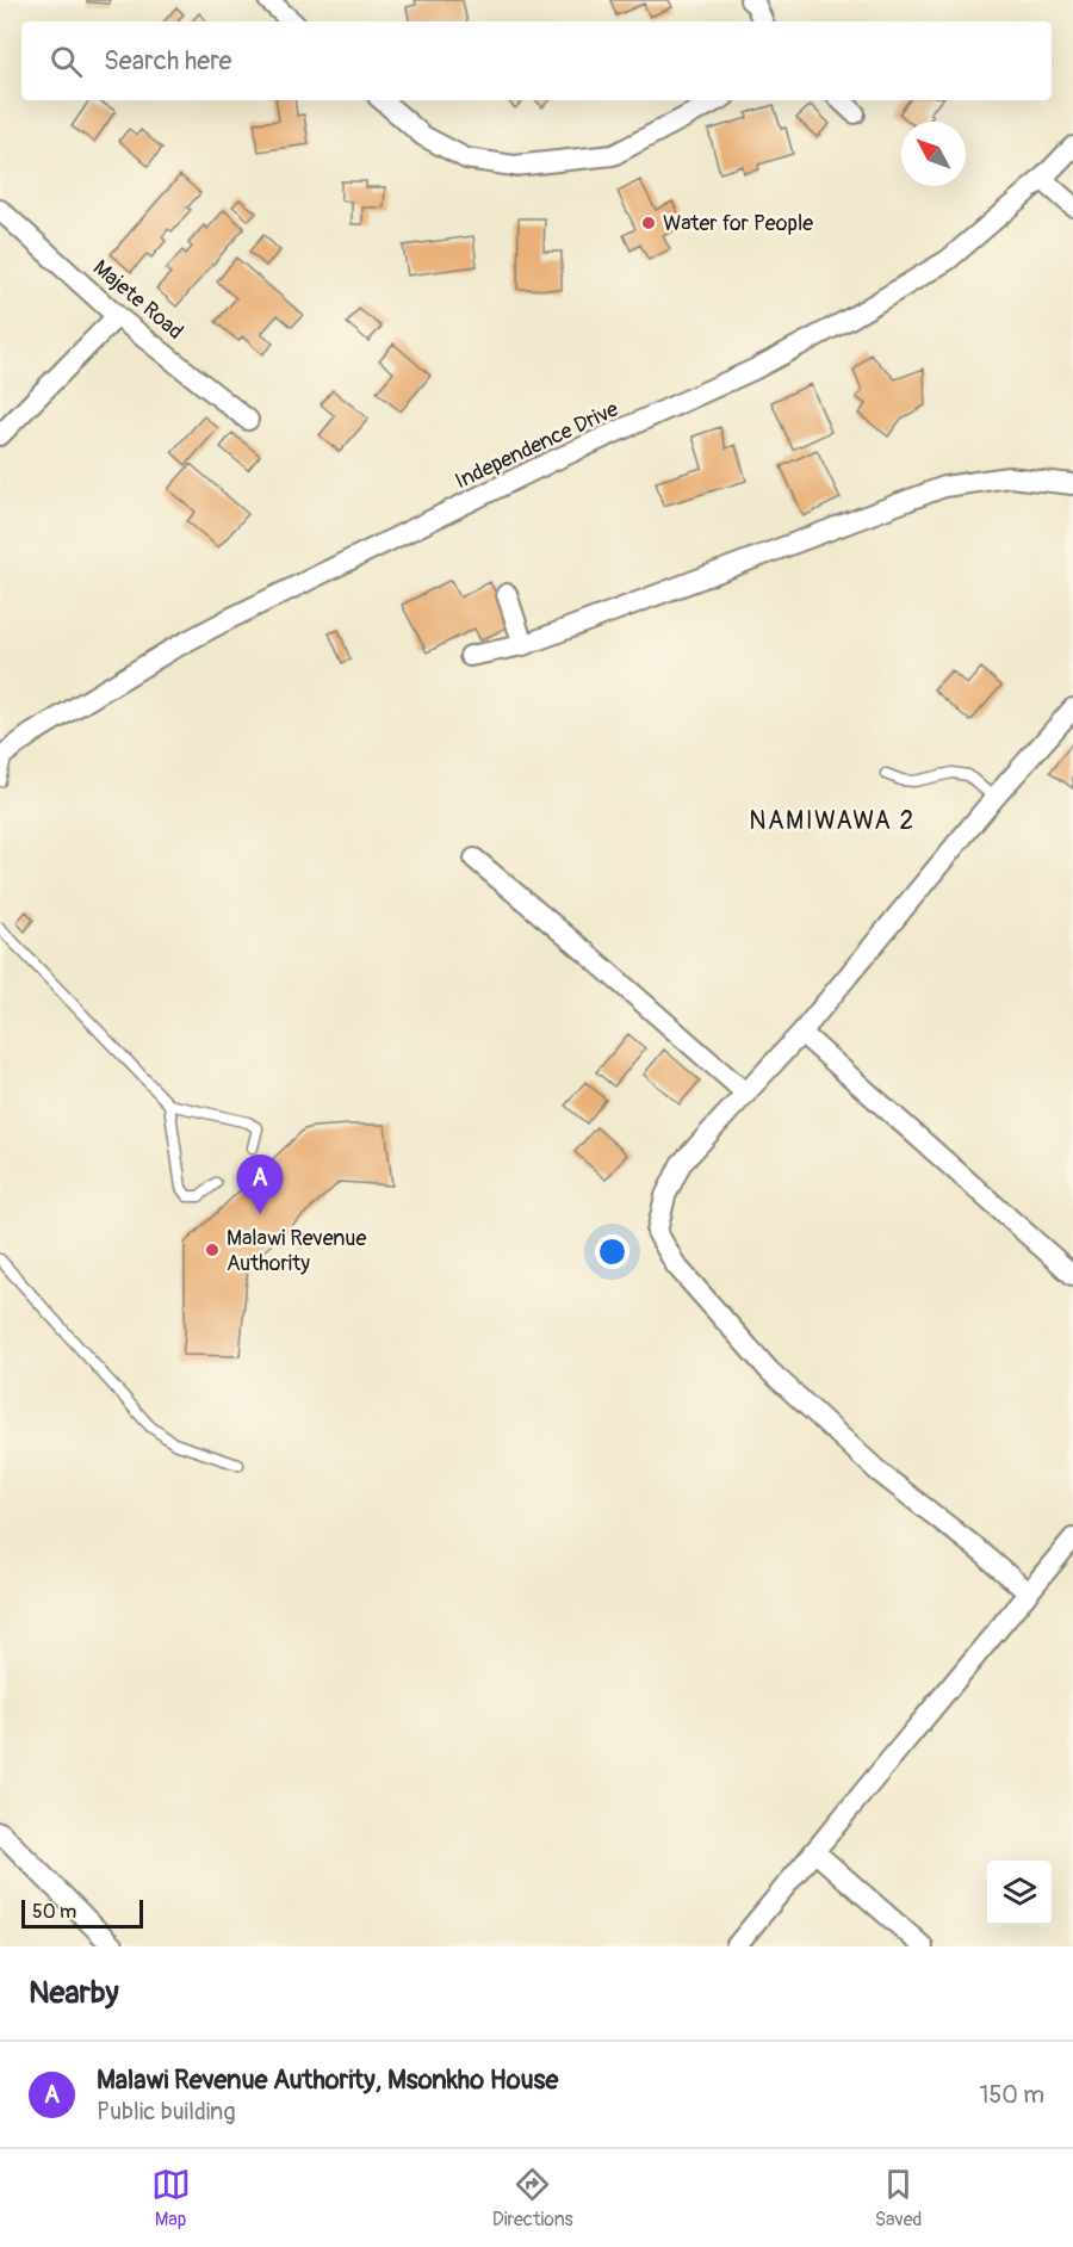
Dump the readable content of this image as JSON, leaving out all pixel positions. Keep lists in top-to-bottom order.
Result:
{
  "streets": {
    "street": ["Majete Road", "Independence Drive"]
  },
  "districts": ["NAMIWAWA 2"],
  "places": ["Water for People", "Malawi Revenue Authority"],
  "scale_bar": "50 m",
  "north": "top left",
  "page": {
    "search": "Search here",
    "pins": "A",
    "scale": "50 m",
    "heading": "Nearby",
    "list": [
      {
        "mark": "A",
        "name": "Malawi Revenue Authority, Msonkho House",
        "note": "Public building",
        "value": "150 m"
      }
    ],
    "nav": ["Map", "Directions", "Saved"]
  }
}
